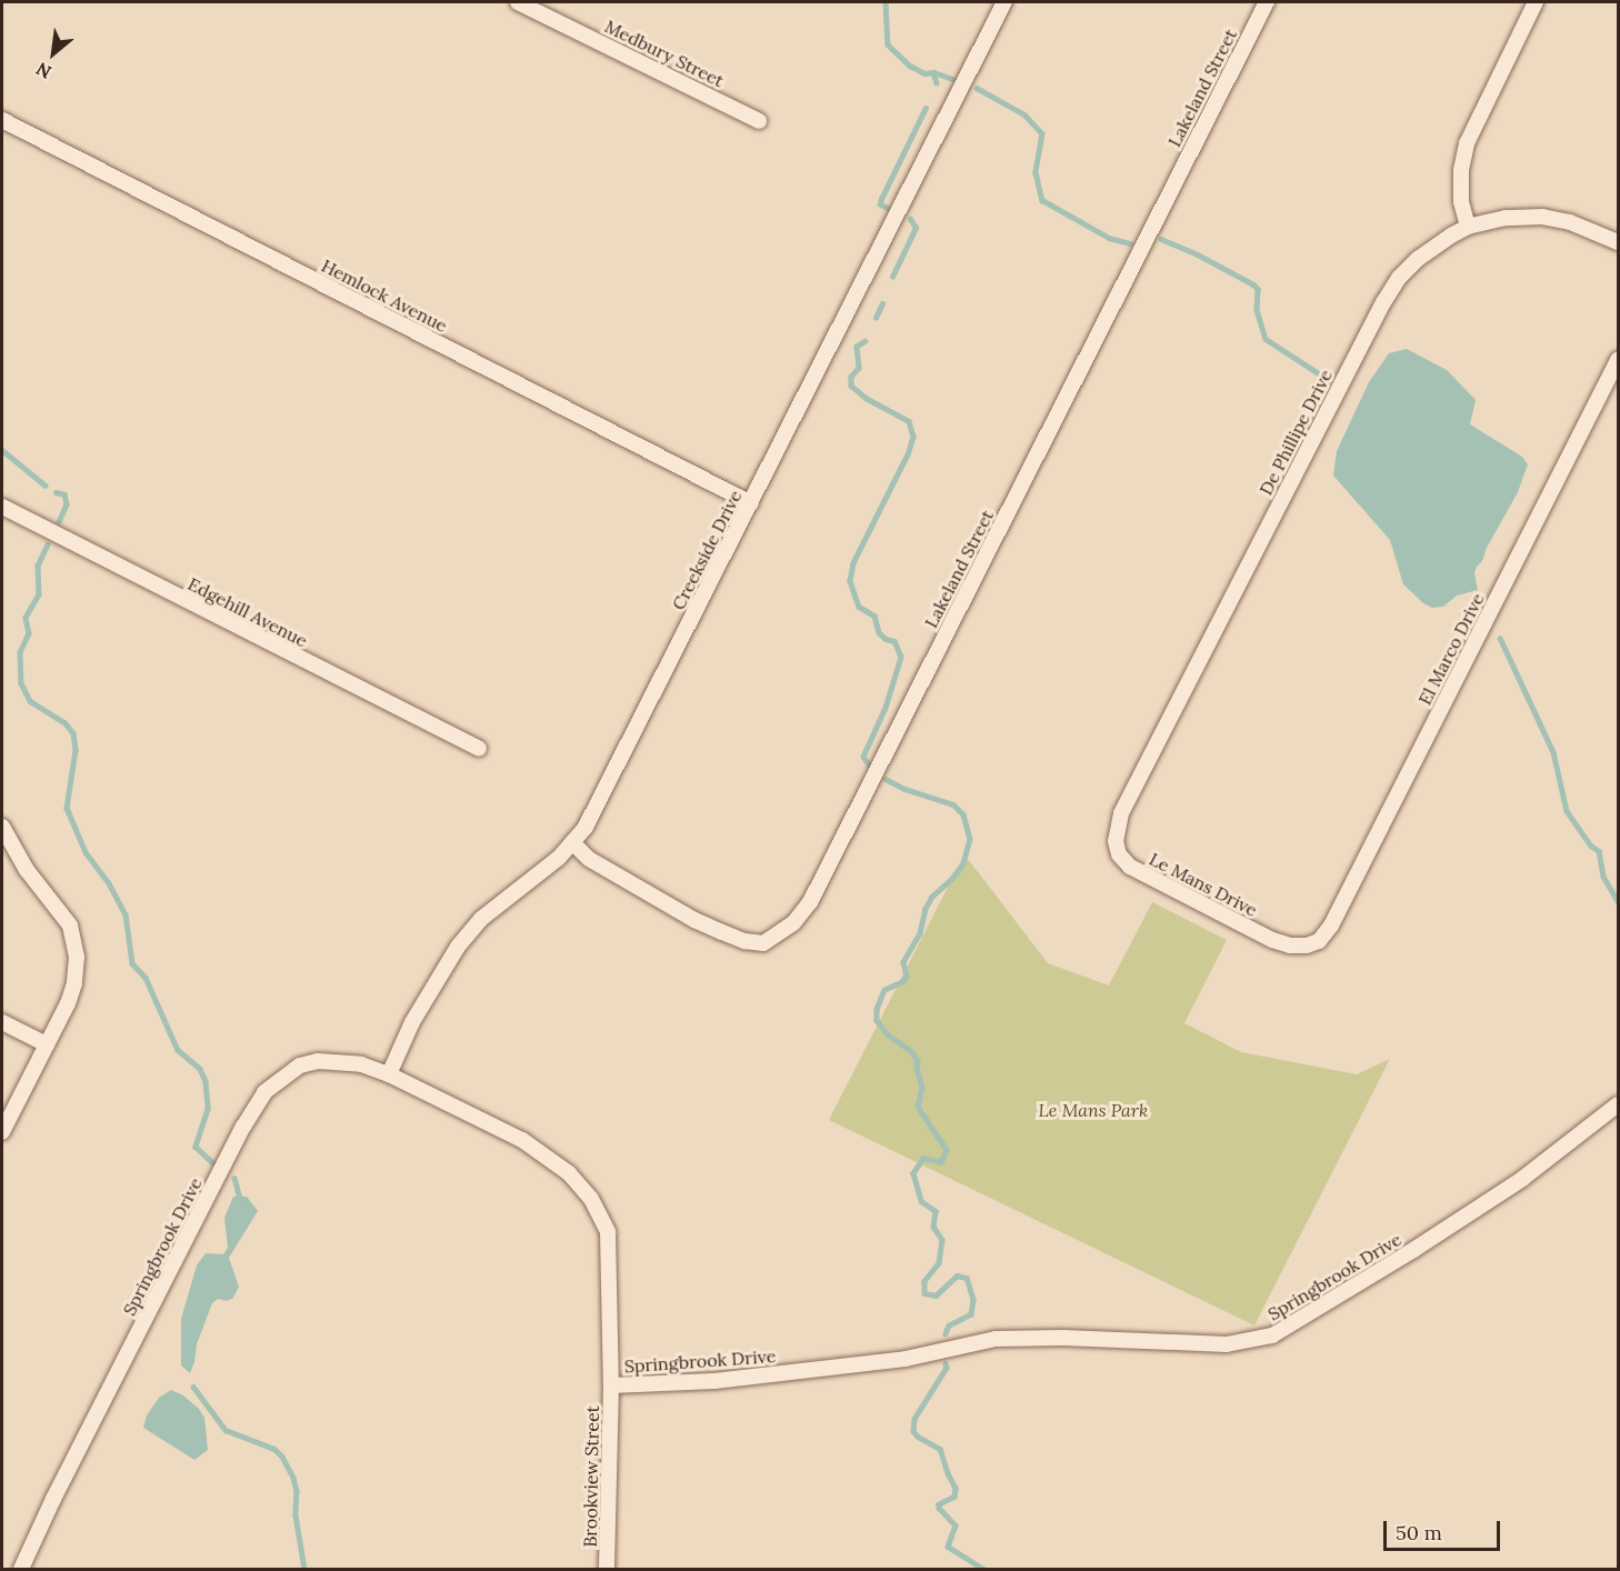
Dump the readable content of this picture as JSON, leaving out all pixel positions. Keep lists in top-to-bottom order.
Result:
{
  "streets": {
    "street": [
      "Medbury Street",
      "Lakeland Street",
      "Hemlock Avenue",
      "De Phillipe Drive",
      "Creekside Drive",
      "Edgehill Avenue",
      "El Marco Drive",
      "Le Mans Drive",
      "Springbrook Drive",
      "Brookview Street"
    ]
  },
  "crossings": [
    ["Lakeland Street", "Creekside Drive"],
    ["Hemlock Avenue", "Creekside Drive"],
    ["De Phillipe Drive", "Le Mans Drive"],
    ["Creekside Drive", "Springbrook Drive"],
    ["El Marco Drive", "Le Mans Drive"],
    ["Springbrook Drive", "Brookview Street"]
  ],
  "parks": ["Le Mans Park"],
  "scale_bar": "50 m",
  "north": "bottom left"
}
